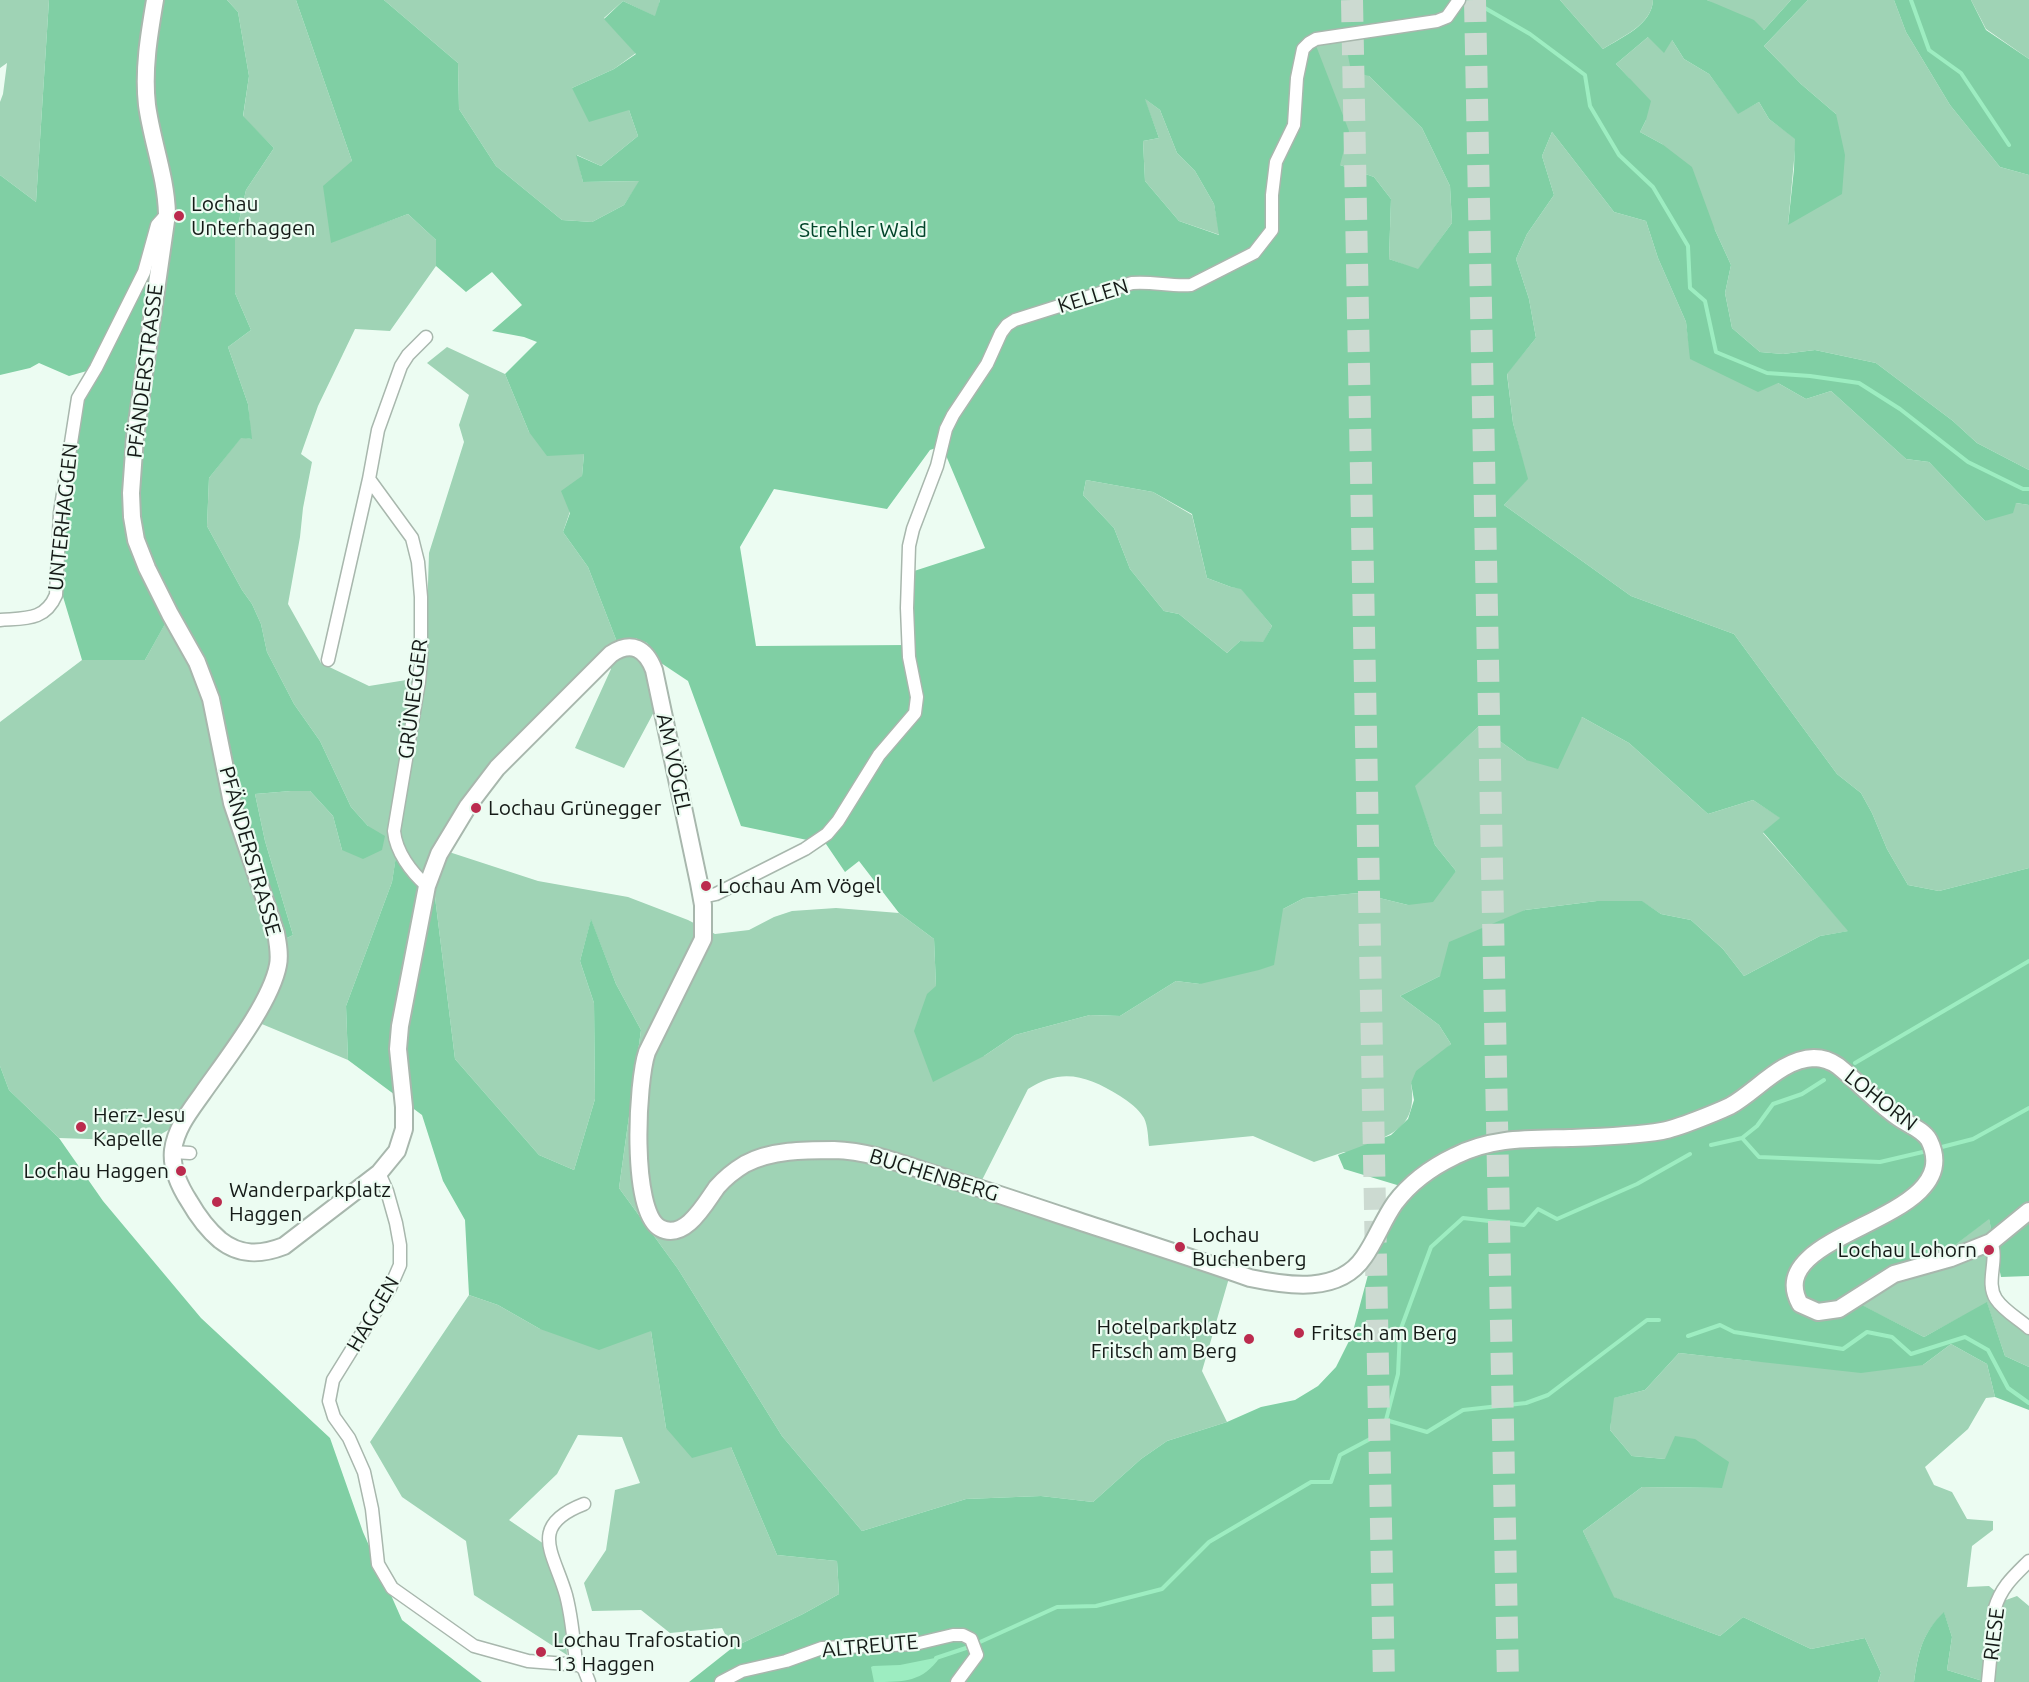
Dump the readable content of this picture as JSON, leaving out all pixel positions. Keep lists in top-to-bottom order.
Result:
{
  "streets": {
    "street": [
      "KELLEN",
      "PFÄNDERSTRASSE",
      "UNTERHAGGEN",
      "GRÜNEGGER",
      "AM VÖGEL",
      "LOHORN",
      "BUCHENBERG",
      "HAGGEN",
      "RIESE",
      "ALTREUTE"
    ]
  },
  "crossings": [
    ["KELLEN", "AM VÖGEL"],
    ["PFÄNDERSTRASSE", "UNTERHAGGEN"],
    ["PFÄNDERSTRASSE", "GRÜNEGGER"],
    ["PFÄNDERSTRASSE", "AM VÖGEL"],
    ["PFÄNDERSTRASSE", "HAGGEN"],
    ["AM VÖGEL", "BUCHENBERG"],
    ["LOHORN", "BUCHENBERG"]
  ],
  "parks": ["Strehler Wald"],
  "places": [
    "Lochau Unterhaggen",
    "Lochau Grünegger",
    "Lochau Am Vögel",
    "Herz-Jesu Kapelle",
    "Lochau Haggen",
    "Wanderparkplatz Haggen",
    "Lochau Buchenberg",
    "Lochau Lohorn",
    "Fritsch am Berg",
    "Hotelparkplatz Fritsch am Berg",
    "Lochau Trafostation 13 Haggen"
  ]
}
